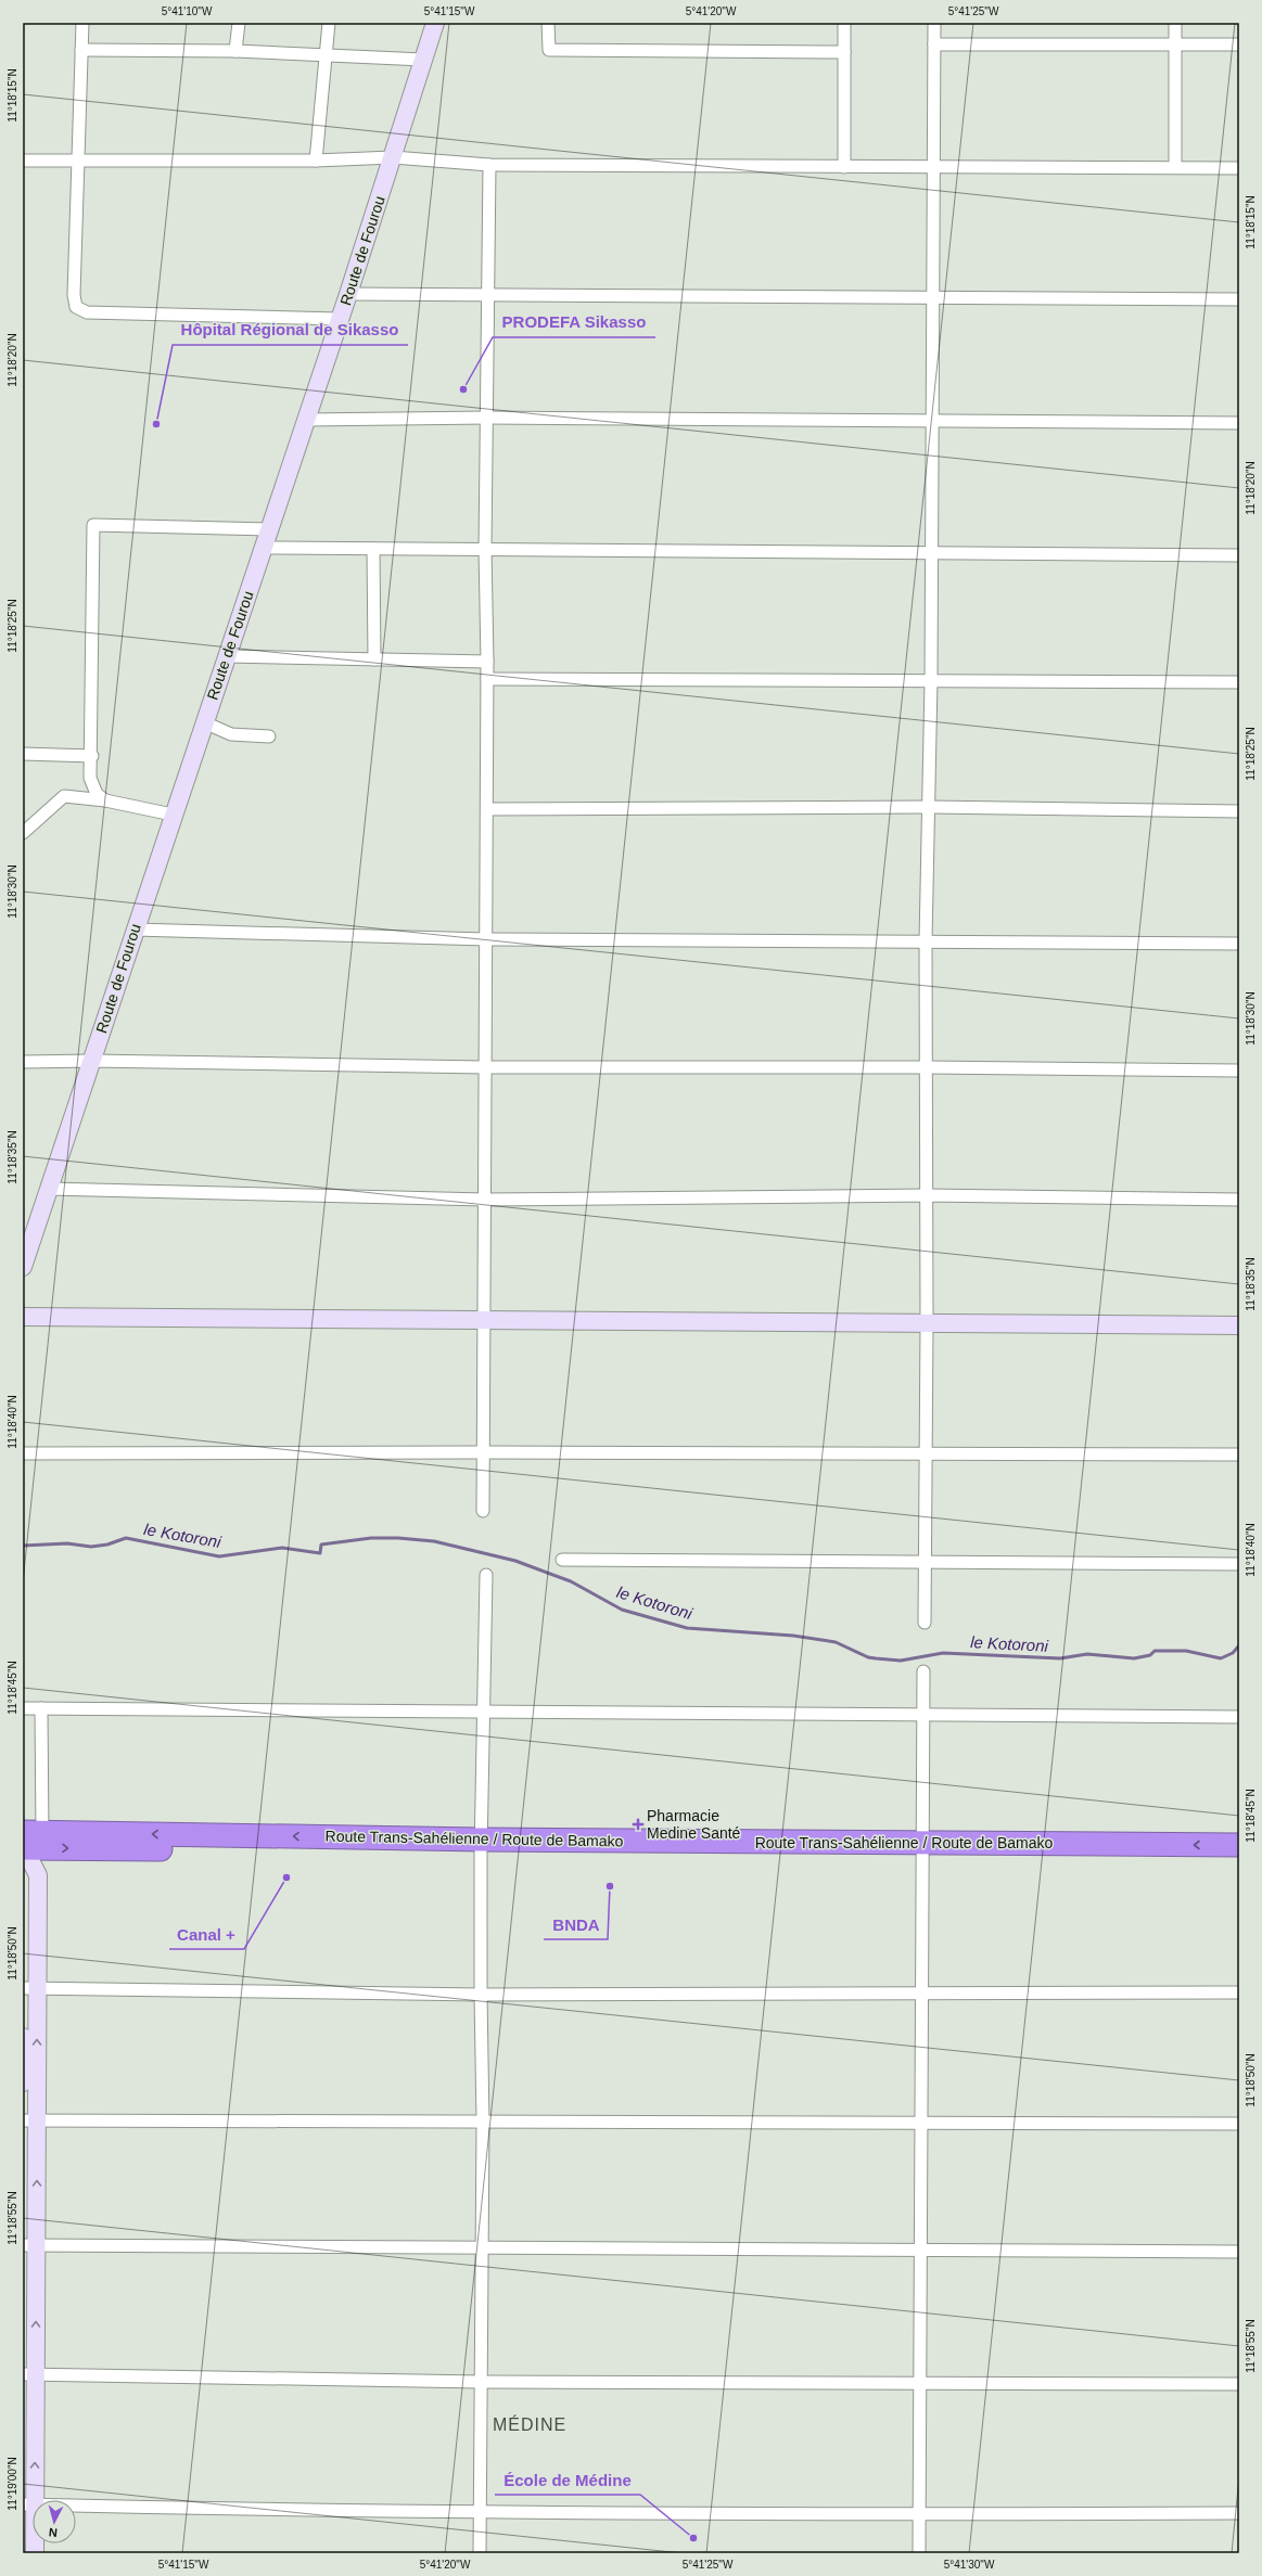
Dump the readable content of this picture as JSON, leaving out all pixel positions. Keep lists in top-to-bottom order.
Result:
{
  "streets": {
    "highway": ["Route Trans-Sahélienne / Route de Bamako"],
    "street": ["Route de Fourou"]
  },
  "districts": ["MÉDINE"],
  "water": ["le Kotoroni"],
  "places": {
    "other": [
      "PRODEFA Sikasso",
      "Hôpital Régional de Sikasso",
      "Canal +",
      "BNDA",
      "École de Médine"
    ],
    "health": ["Pharmacie Medine Santé"]
  },
  "north": "bottom",
  "coordinates": [
    "5°41'10\"W",
    "5°41'15\"W",
    "5°41'20\"W",
    "5°41'25\"W",
    "11°18'15\"N",
    "11°18'20\"N",
    "11°18'25\"N",
    "11°18'30\"N",
    "11°18'35\"N",
    "11°18'40\"N",
    "11°18'45\"N",
    "11°18'50\"N",
    "11°18'55\"N",
    "11°19'00\"N",
    "5°41'30\"W"
  ]
}
